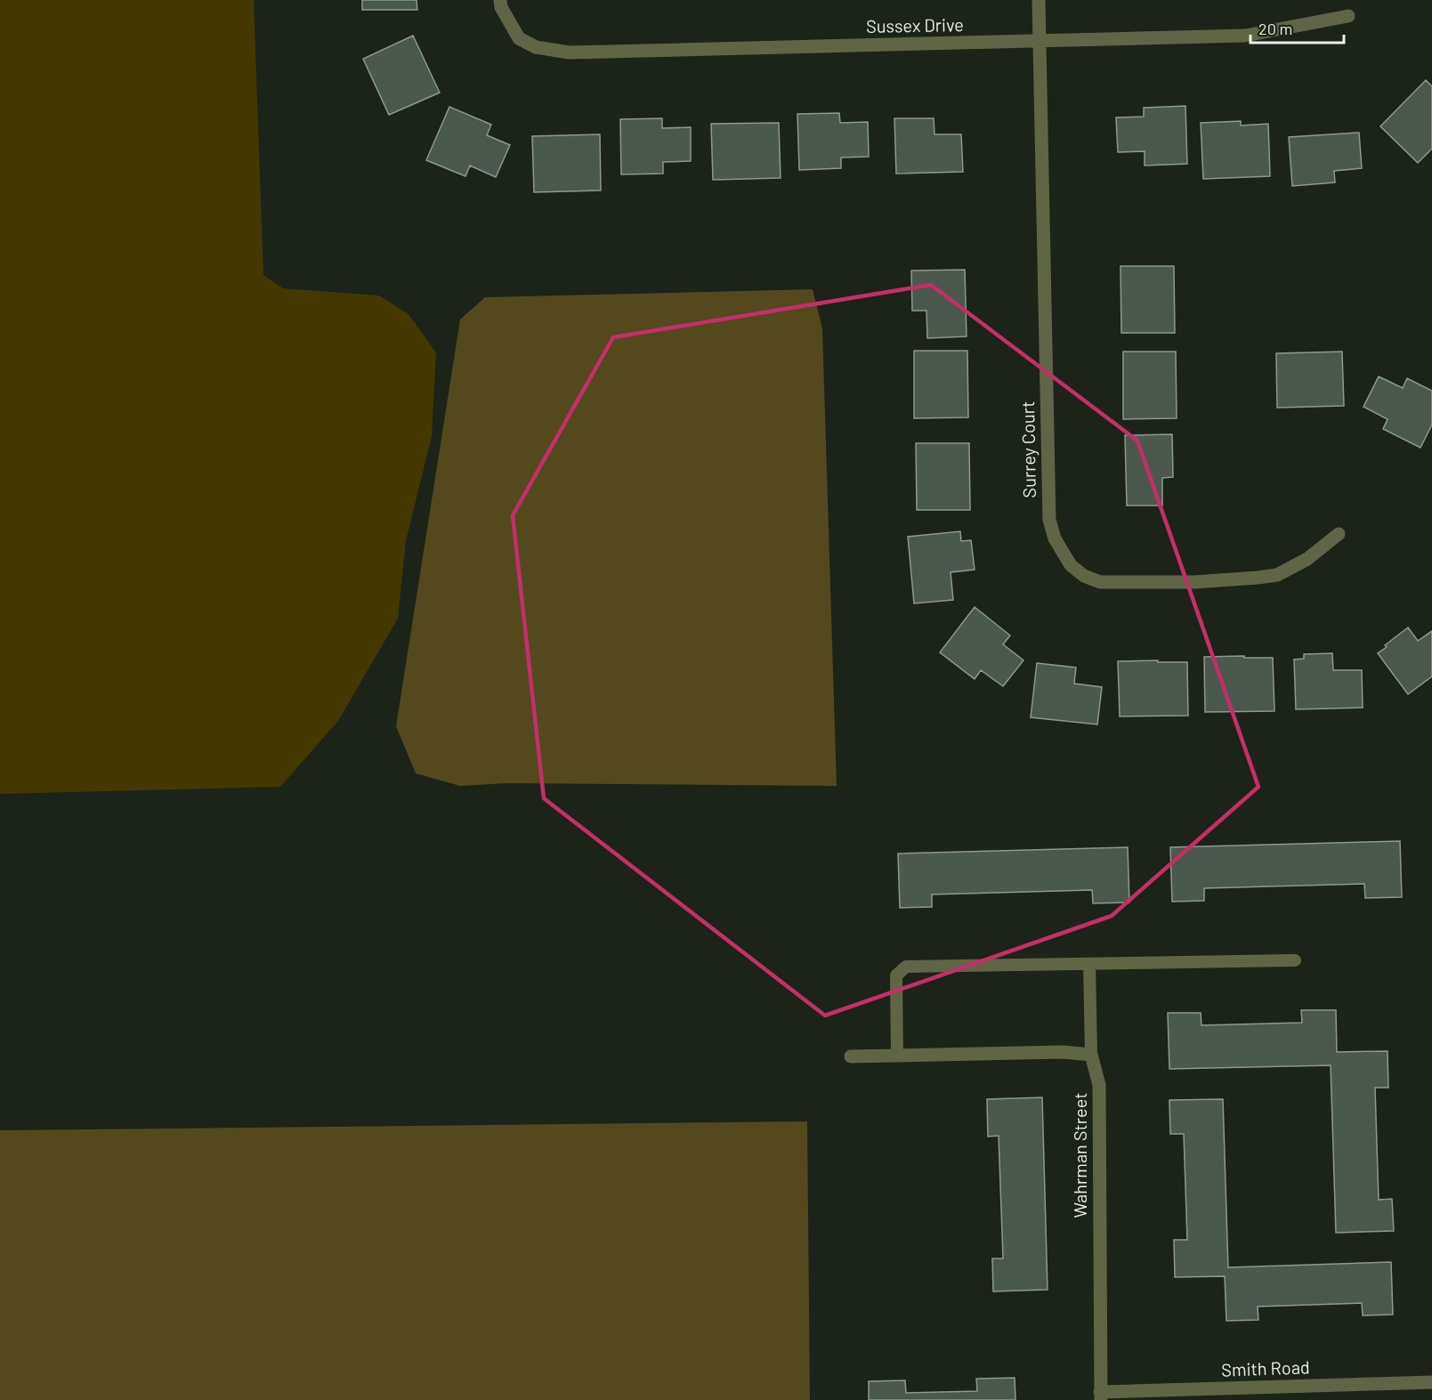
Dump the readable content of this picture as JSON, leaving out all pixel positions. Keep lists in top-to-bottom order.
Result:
{
  "streets": {
    "street": [
      "Sussex Drive",
      "Surrey Court",
      "Wahrman Street",
      "Smith Road"
    ]
  },
  "crossings": [
    ["Sussex Drive", "Surrey Court"],
    ["Wahrman Street", "Smith Road"]
  ],
  "scale_bar": "20 m"
}
